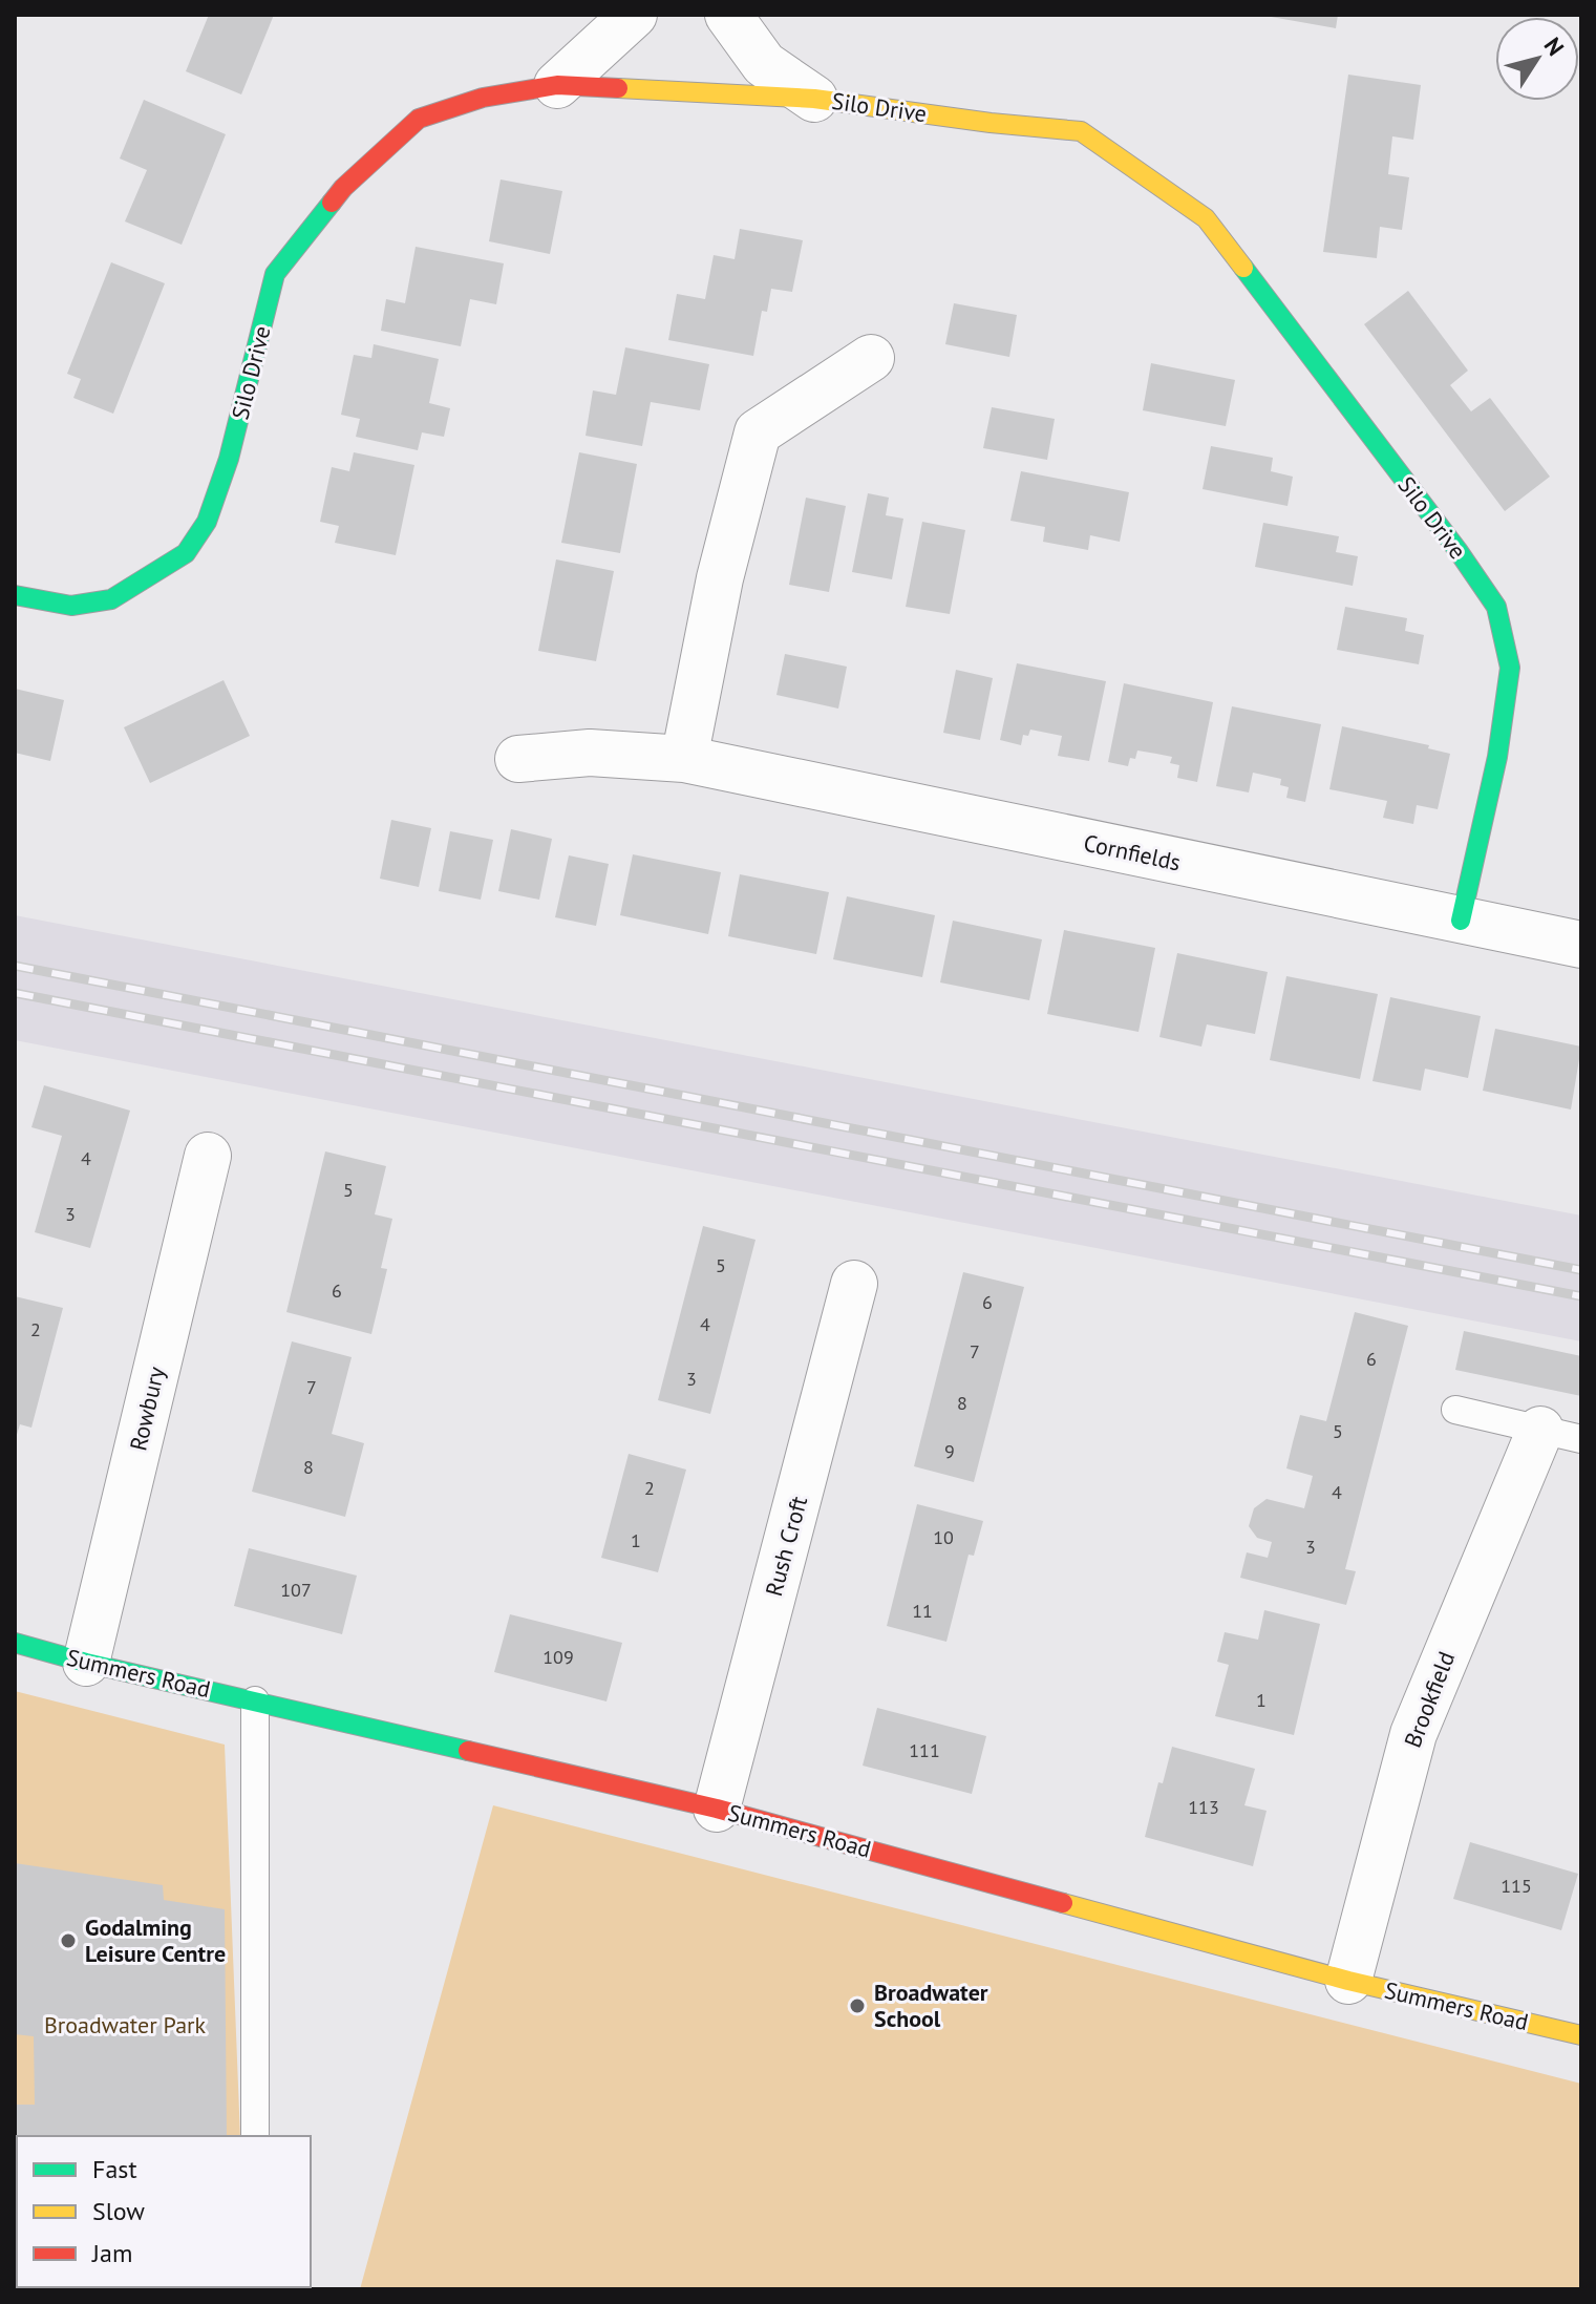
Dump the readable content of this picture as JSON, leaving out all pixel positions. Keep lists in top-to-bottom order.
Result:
{
  "streets": {
    "street": [
      "Silo Drive",
      "Cornfields",
      "Rowbury",
      "Rush Croft",
      "Summers Road",
      "Brookfield"
    ]
  },
  "crossings": [
    ["Silo Drive", "Cornfields"],
    ["Rowbury", "Summers Road"],
    ["Rush Croft", "Summers Road"],
    ["Summers Road", "Brookfield"]
  ],
  "parks": ["Broadwater Park"],
  "places": ["Godalming Leisure Centre", "Broadwater School"],
  "house_numbers": [
    "4",
    "5",
    "3",
    "5",
    "6",
    "6",
    "4",
    "2",
    "7",
    "6",
    "3",
    "7",
    "8",
    "5",
    "9",
    "8",
    "2",
    "4",
    "10",
    "1",
    "3",
    "107",
    "11",
    "109",
    "1",
    "111",
    "113",
    "115"
  ],
  "legend": ["Fast", "Slow", "Jam"],
  "north": "top right"
}
